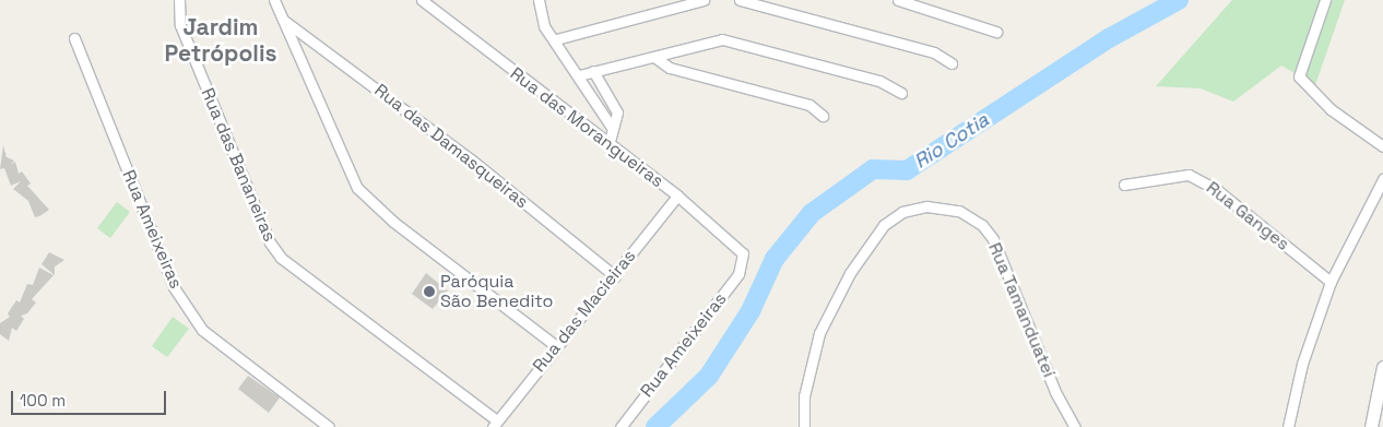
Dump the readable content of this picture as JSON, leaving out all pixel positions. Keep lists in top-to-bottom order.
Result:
{
  "streets": {
    "street": [
      "Rua das Morangueiras",
      "Rua das Damasqueiras",
      "Rua das Bananeiras",
      "Rua Ganges",
      "Rua Ameixeiras",
      "Rua Tamanduateí",
      "Rua das Macieiras"
    ]
  },
  "crossings": [
    ["Rua das Morangueiras", "Rua Ameixeiras"],
    ["Rua das Morangueiras", "Rua das Macieiras"],
    ["Rua das Damasqueiras", "Rua das Macieiras"],
    ["Rua das Bananeiras", "Rua das Macieiras"]
  ],
  "districts": ["Jardim Petrópolis"],
  "water": ["Rio Cotia"],
  "places": ["Paróquia São Benedito"],
  "scale_bar": "100 m"
}
